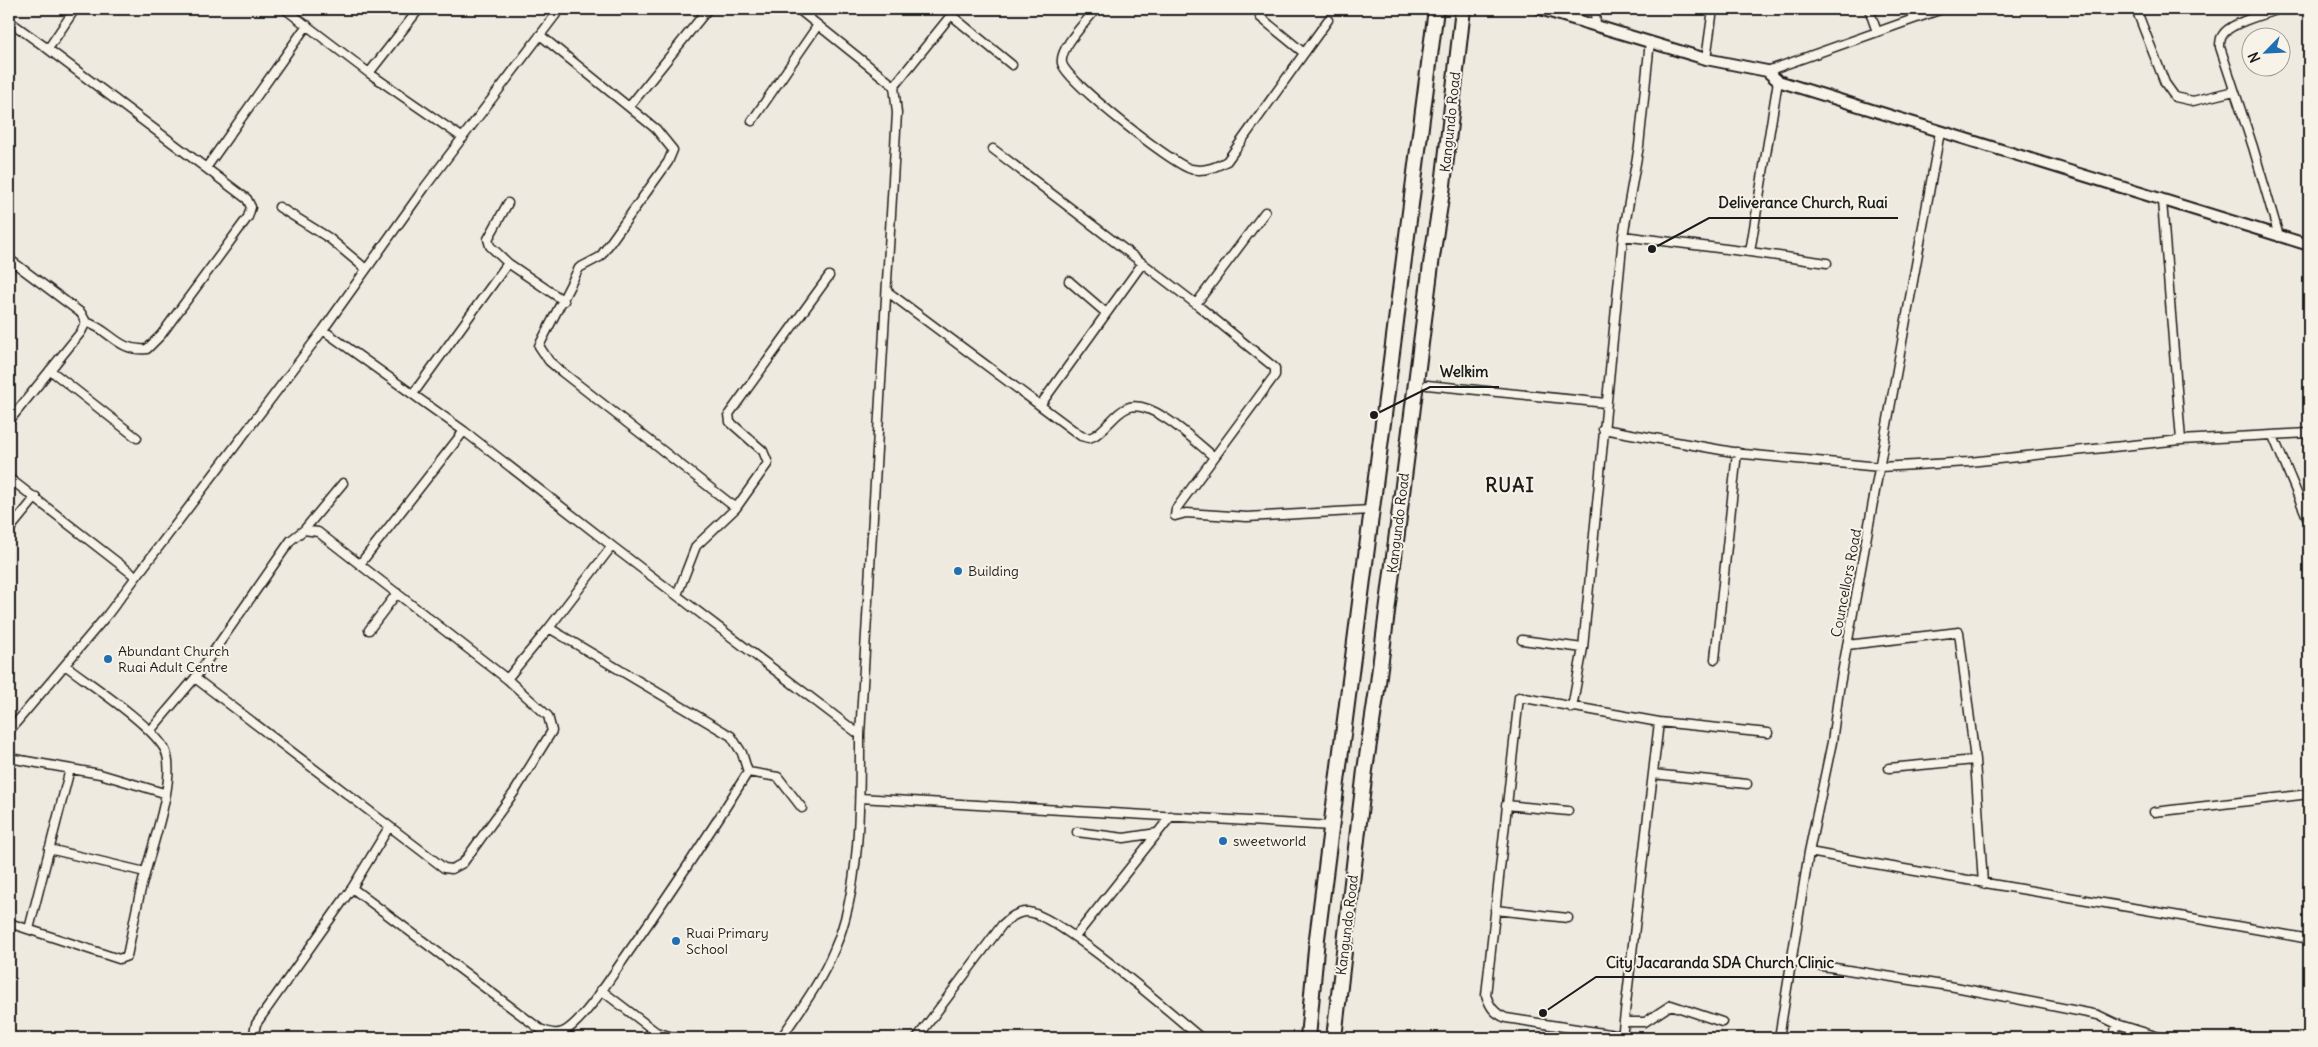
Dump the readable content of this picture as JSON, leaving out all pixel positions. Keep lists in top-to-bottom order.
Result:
{
  "streets": {
    "highway": ["Kangundo Road"],
    "street": ["Councellors Road"]
  },
  "districts": ["RUAI"],
  "places": [
    "Deliverance Church, Ruai",
    "Welkim",
    "Building",
    "Abundant Church Ruai Adult Centre",
    "sweetworld",
    "Ruai Primary School",
    "City Jacaranda SDA Church Clinic"
  ],
  "north": "bottom left"
}
